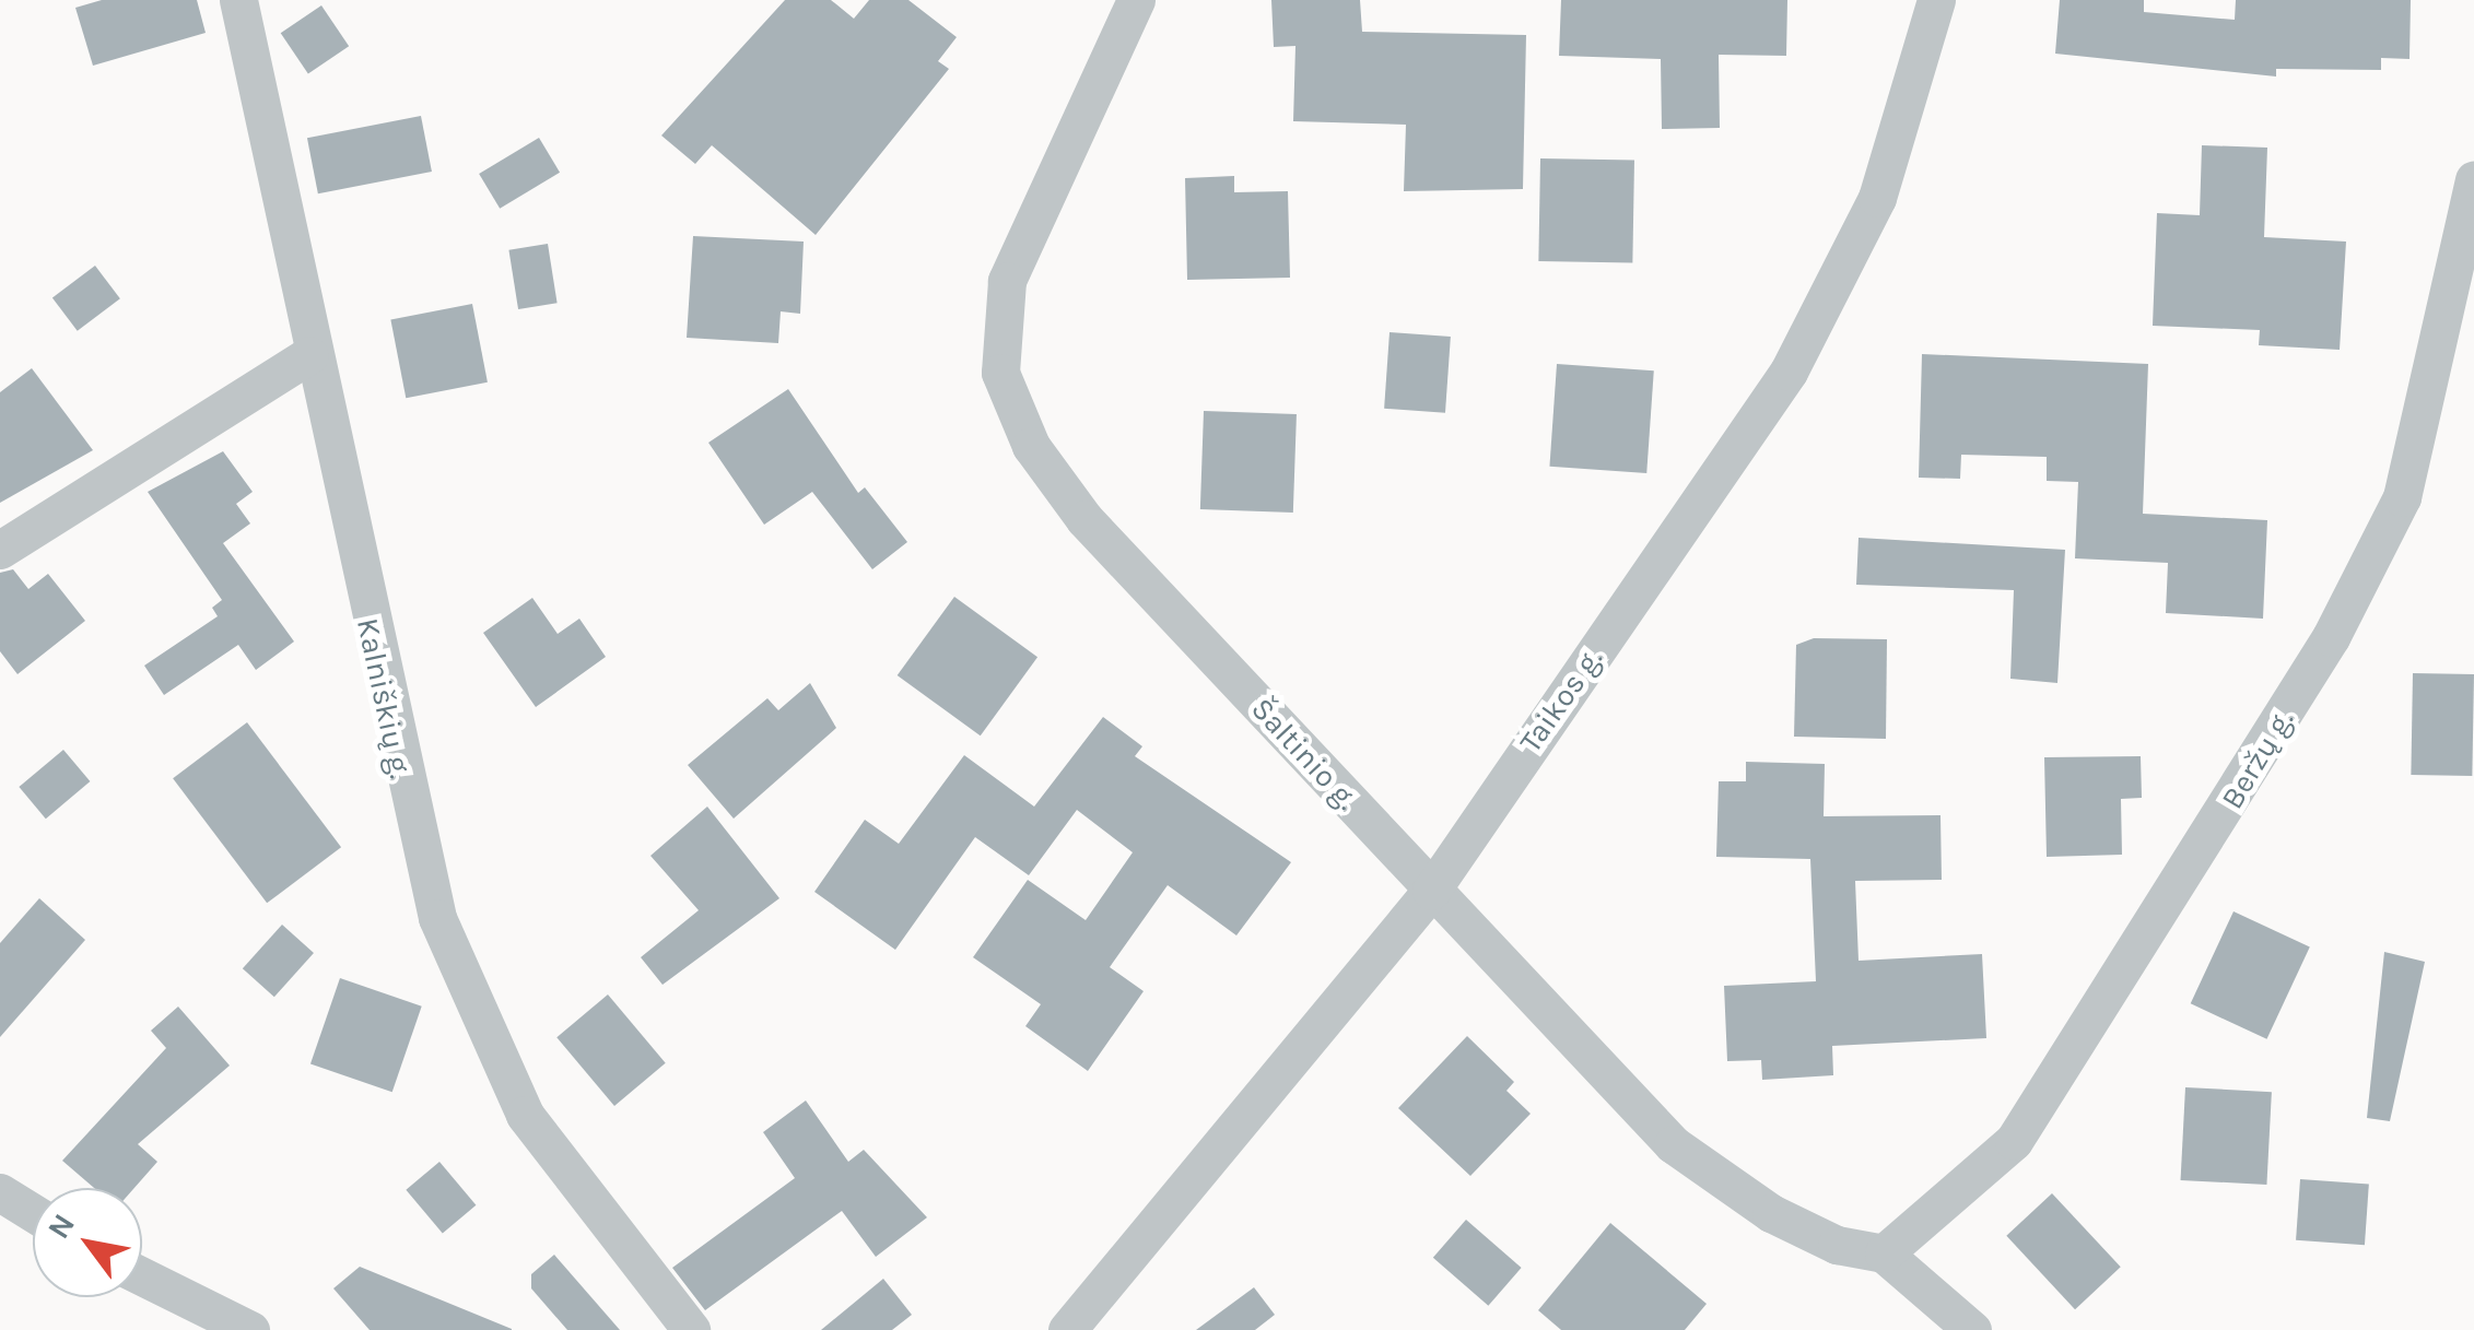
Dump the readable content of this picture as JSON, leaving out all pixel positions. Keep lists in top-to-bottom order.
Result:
{
  "streets": {
    "street": [
      "Kalniškių g.",
      "Taikos g.",
      "Šaltinio g.",
      "Beržų g."
    ]
  },
  "crossings": [
    ["Taikos g.", "Šaltinio g."],
    ["Šaltinio g.", "Beržų g."]
  ],
  "north": "top left"
}
